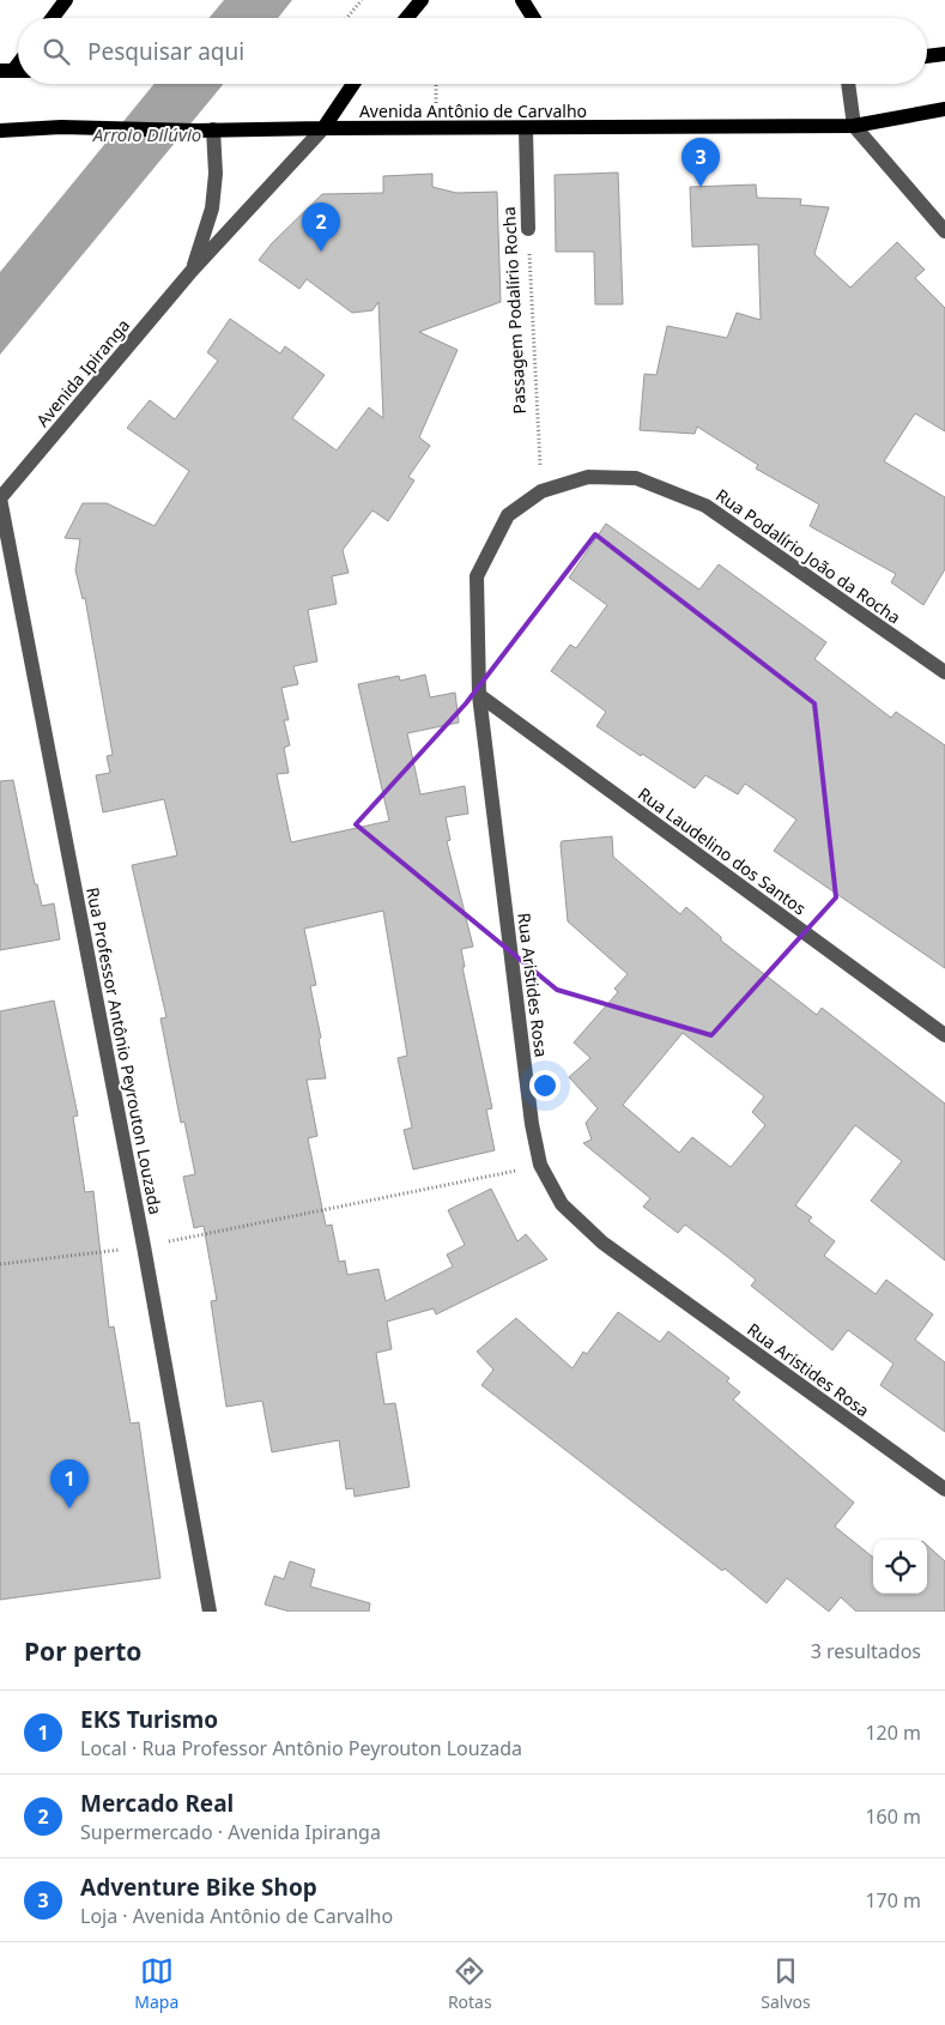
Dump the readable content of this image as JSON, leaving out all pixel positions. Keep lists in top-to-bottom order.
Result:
{
  "streets": {
    "main road": ["Avenida Antônio de Carvalho", "Avenida Ipiranga"],
    "street": [
      "Passagem Podalírio Rocha",
      "Rua Podalírio João da Rocha",
      "Rua Laudelino dos Santos",
      "Rua Aristides Rosa",
      "Rua Professor Antônio Peyrouton Louzada"
    ]
  },
  "crossings": [
    ["Avenida Antônio de Carvalho", "Passagem Podalírio Rocha"],
    ["Avenida Antônio de Carvalho", "Avenida Ipiranga"],
    ["Passagem Podalírio Rocha", "Rua Podalírio João da Rocha"],
    ["Passagem Podalírio Rocha", "Rua Aristides Rosa"],
    ["Avenida Ipiranga", "Rua Professor Antônio Peyrouton Louzada"],
    ["Rua Podalírio João da Rocha", "Rua Aristides Rosa"],
    ["Rua Laudelino dos Santos", "Rua Aristides Rosa"]
  ],
  "water": ["Arroio Dilúvio"],
  "page": {
    "search": "Pesquisar aqui",
    "pins": ["3", "2", "1"],
    "heading": ["Por perto", "3 resultados"],
    "list": [
      {
        "mark": "1",
        "name": "EKS Turismo",
        "note": "Local · Rua Professor Antônio Peyrouton Louzada",
        "value": "120 m"
      },
      {
        "mark": "2",
        "name": "Mercado Real",
        "note": "Supermercado · Avenida Ipiranga",
        "value": "160 m"
      },
      {
        "mark": "3",
        "name": "Adventure Bike Shop",
        "note": "Loja · Avenida Antônio de Carvalho",
        "value": "170 m"
      }
    ],
    "nav": ["Mapa", "Rotas", "Salvos"]
  }
}
